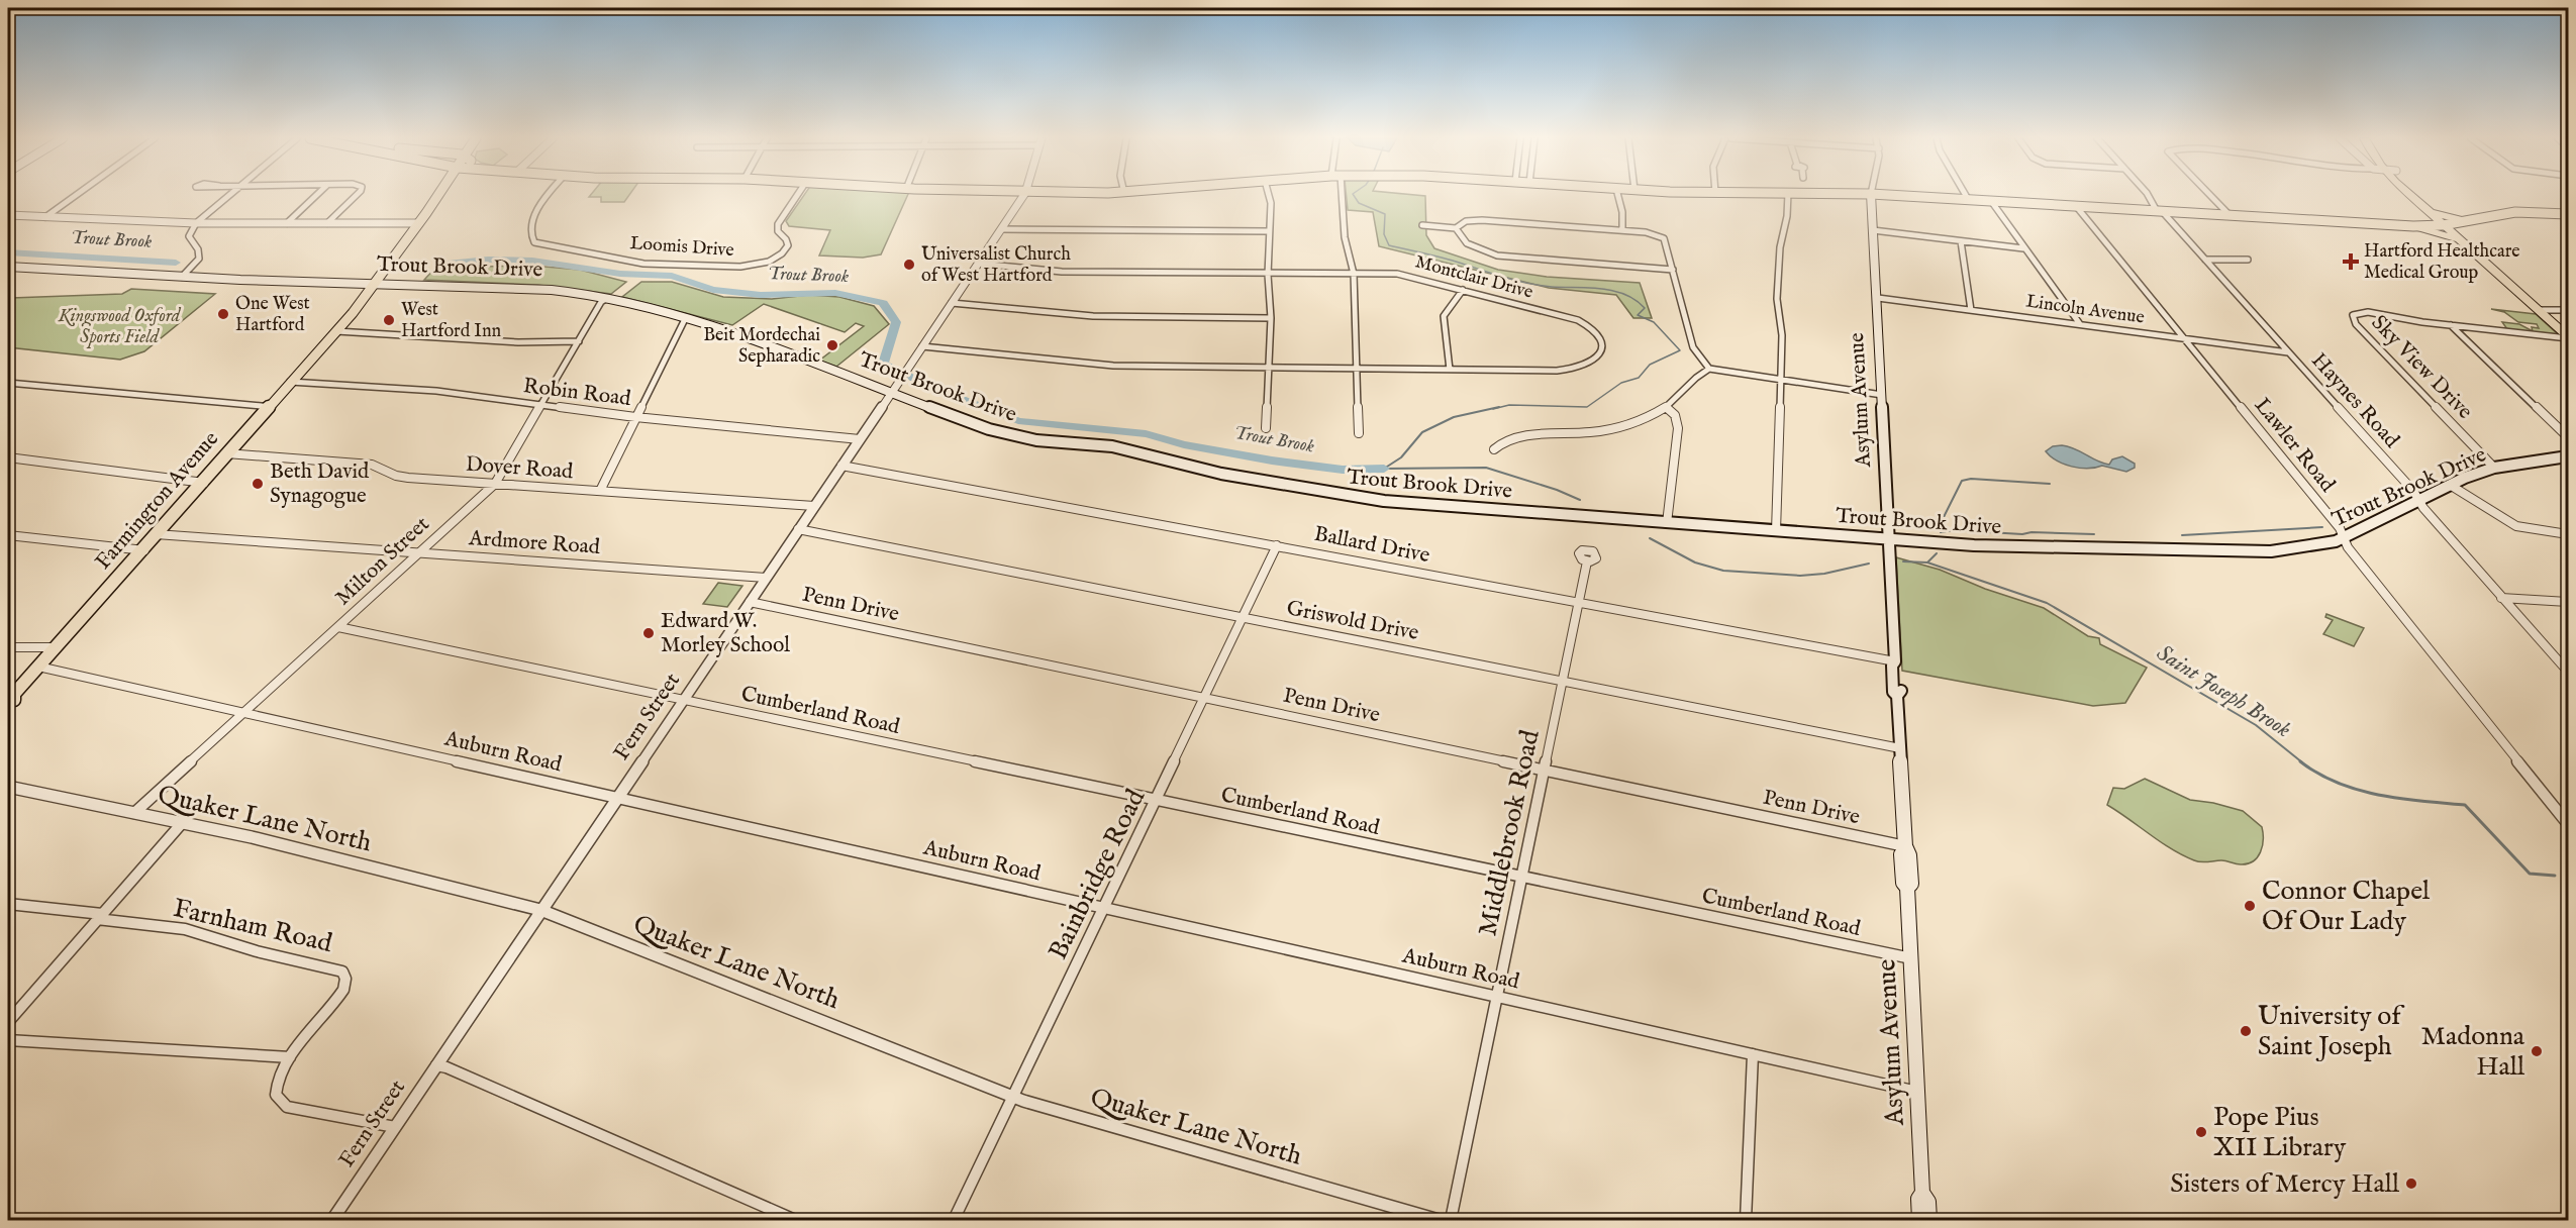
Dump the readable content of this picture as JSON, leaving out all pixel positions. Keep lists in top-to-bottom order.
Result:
{
  "streets": {
    "main road": ["Trout Brook Drive", "Asylum Avenue", "Farmington Avenue"],
    "street": [
      "Loomis Drive",
      "Montclair Drive",
      "Lincoln Avenue",
      "Sky View Drive",
      "Robin Road",
      "Haynes Road",
      "Lawler Road",
      "Dover Road",
      "Ardmore Road",
      "Ballard Drive",
      "Milton Street",
      "Penn Drive",
      "Griswold Drive",
      "Cumberland Road",
      "Fern Street",
      "Auburn Road",
      "Quaker Lane North",
      "Middlebrook Road",
      "Bainbridge Road",
      "Farnham Road"
    ]
  },
  "crossings": [
    ["Trout Brook Drive", "Sky View Drive"],
    ["Trout Brook Drive", "Asylum Avenue"],
    ["Trout Brook Drive", "Haynes Road"],
    ["Trout Brook Drive", "Lawler Road"],
    ["Trout Brook Drive", "Farmington Avenue"],
    ["Trout Brook Drive", "Milton Street"],
    ["Trout Brook Drive", "Fern Street"],
    ["Montclair Drive", "Fern Street"],
    ["Lincoln Avenue", "Asylum Avenue"],
    ["Lincoln Avenue", "Haynes Road"],
    ["Lincoln Avenue", "Lawler Road"],
    ["Robin Road", "Farmington Avenue"],
    ["Robin Road", "Milton Street"],
    ["Robin Road", "Fern Street"],
    ["Asylum Avenue", "Ballard Drive"],
    ["Asylum Avenue", "Penn Drive"],
    ["Asylum Avenue", "Griswold Drive"],
    ["Asylum Avenue", "Cumberland Road"],
    ["Asylum Avenue", "Auburn Road"],
    ["Dover Road", "Farmington Avenue"],
    ["Dover Road", "Milton Street"],
    ["Dover Road", "Fern Street"],
    ["Farmington Avenue", "Ardmore Road"],
    ["Farmington Avenue", "Auburn Road"],
    ["Ardmore Road", "Milton Street"],
    ["Ardmore Road", "Fern Street"],
    ["Ballard Drive", "Fern Street"],
    ["Ballard Drive", "Middlebrook Road"],
    ["Ballard Drive", "Bainbridge Road"],
    ["Milton Street", "Cumberland Road"],
    ["Milton Street", "Auburn Road"],
    ["Milton Street", "Quaker Lane North"],
    ["Penn Drive", "Fern Street"],
    ["Penn Drive", "Middlebrook Road"],
    ["Penn Drive", "Bainbridge Road"],
    ["Griswold Drive", "Fern Street"],
    ["Griswold Drive", "Middlebrook Road"],
    ["Griswold Drive", "Bainbridge Road"],
    ["Cumberland Road", "Fern Street"],
    ["Cumberland Road", "Middlebrook Road"],
    ["Cumberland Road", "Bainbridge Road"],
    ["Fern Street", "Auburn Road"],
    ["Fern Street", "Quaker Lane North"],
    ["Fern Street", "Farnham Road"],
    ["Auburn Road", "Middlebrook Road"],
    ["Auburn Road", "Bainbridge Road"],
    ["Quaker Lane North", "Bainbridge Road"]
  ],
  "water": ["Trout Brook", "Saint Joseph Brook"],
  "parks": ["Kingswood Oxford Sports Field"],
  "places": {
    "health": ["Hartford Healthcare Medical Group"],
    "other": [
      "Universalist Church of West Hartford",
      "One West Hartford",
      "West Hartford Inn",
      "Beit Mordechai Sepharadic",
      "Beth David Synagogue",
      "Edward W. Morley School",
      "Connor Chapel Of Our Lady",
      "University of Saint Joseph",
      "Madonna Hall",
      "Pope Pius XII Library",
      "Sisters of Mercy Hall"
    ]
  }
}
